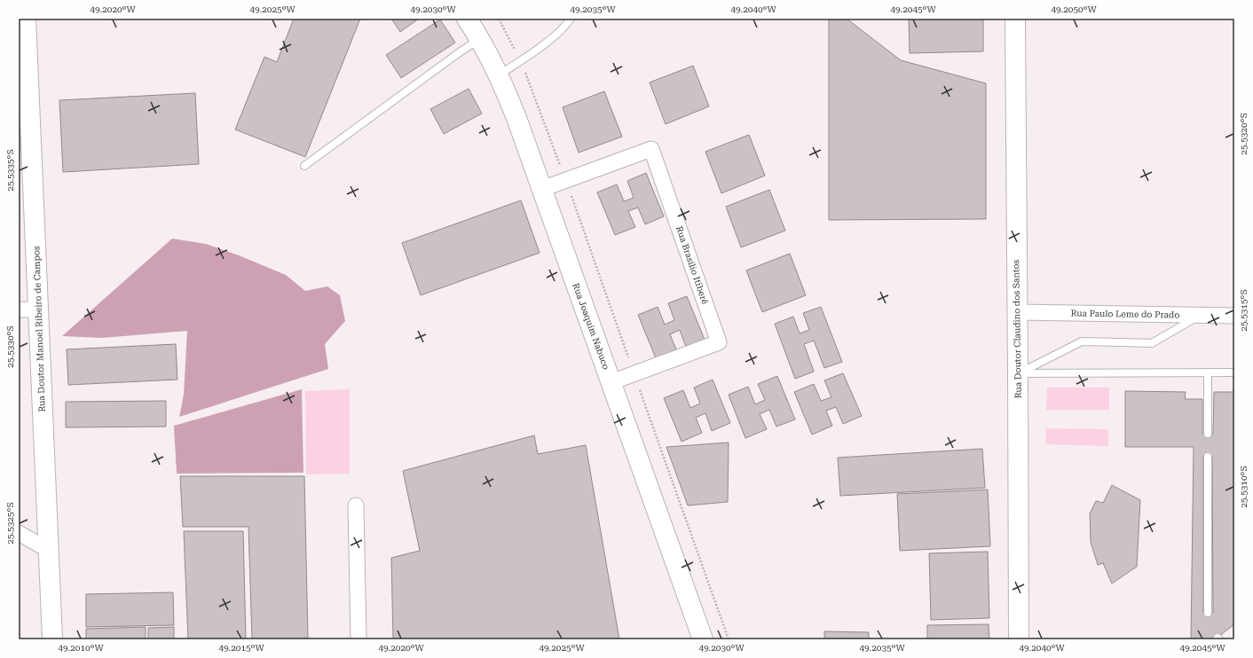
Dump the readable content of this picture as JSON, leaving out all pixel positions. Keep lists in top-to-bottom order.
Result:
{
  "streets": {
    "main road": ["Rua Joaquim Nabuco", "Rua Doutor Manoel Ribeiro de Campos", "Rua Doutor Claudino dos Santos"],
    "street": ["Rua Brasílio Itiberê", "Rua Paulo Leme do Prado"]
  },
  "crossings": [
    ["Rua Brasílio Itiberê", "Rua Joaquim Nabuco"],
    ["Rua Paulo Leme do Prado", "Rua Doutor Claudino dos Santos"]
  ],
  "coordinates": [
    "49.2020°W",
    "49.2025°W",
    "49.2030°W",
    "49.2035°W",
    "49.2040°W",
    "49.2045°W",
    "49.2050°W",
    "25.5320°S",
    "25.5335°S",
    "25.5315°S",
    "25.5330°S",
    "25.5310°S",
    "25.5325°S",
    "49.2010°W",
    "49.2015°W"
  ]
}
